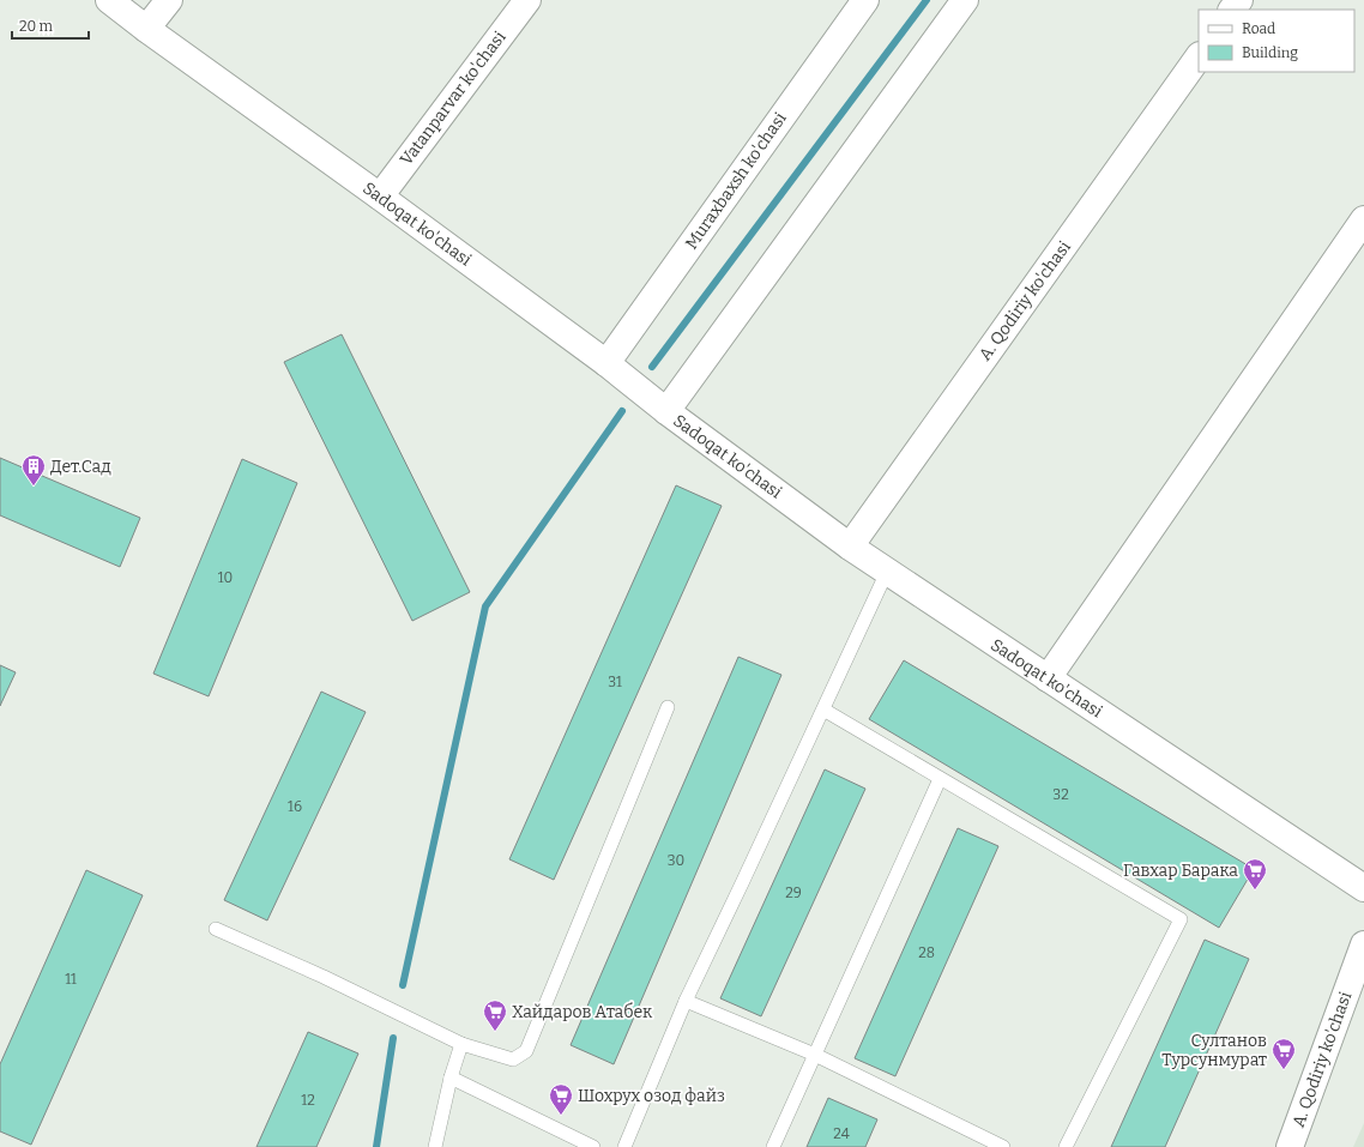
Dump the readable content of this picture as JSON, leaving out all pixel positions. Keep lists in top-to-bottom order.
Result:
{
  "streets": {
    "street": [
      "Vatanparvar ko'chasi",
      "Muraxbaxsh ko'chasi",
      "Sadoqat ko'chasi",
      "A. Qodiriy ko'chasi"
    ]
  },
  "crossings": [
    ["Vatanparvar ko'chasi", "Sadoqat ko'chasi"],
    ["Muraxbaxsh ko'chasi", "Sadoqat ko'chasi"],
    ["Sadoqat ko'chasi", "A. Qodiriy ko'chasi"]
  ],
  "places": {
    "building": ["Дет.Сад"],
    "supermarket": [
      "Гавхар Барака",
      "Хайдаров Атабек",
      "Султанов Турсунмурат",
      "Шохрух озод файз"
    ]
  },
  "house_numbers": [
    "10",
    "31",
    "32",
    "16",
    "30",
    "29",
    "28",
    "11",
    "12",
    "24"
  ],
  "legend": ["Road", "Building"],
  "scale_bar": "20 m"
}
